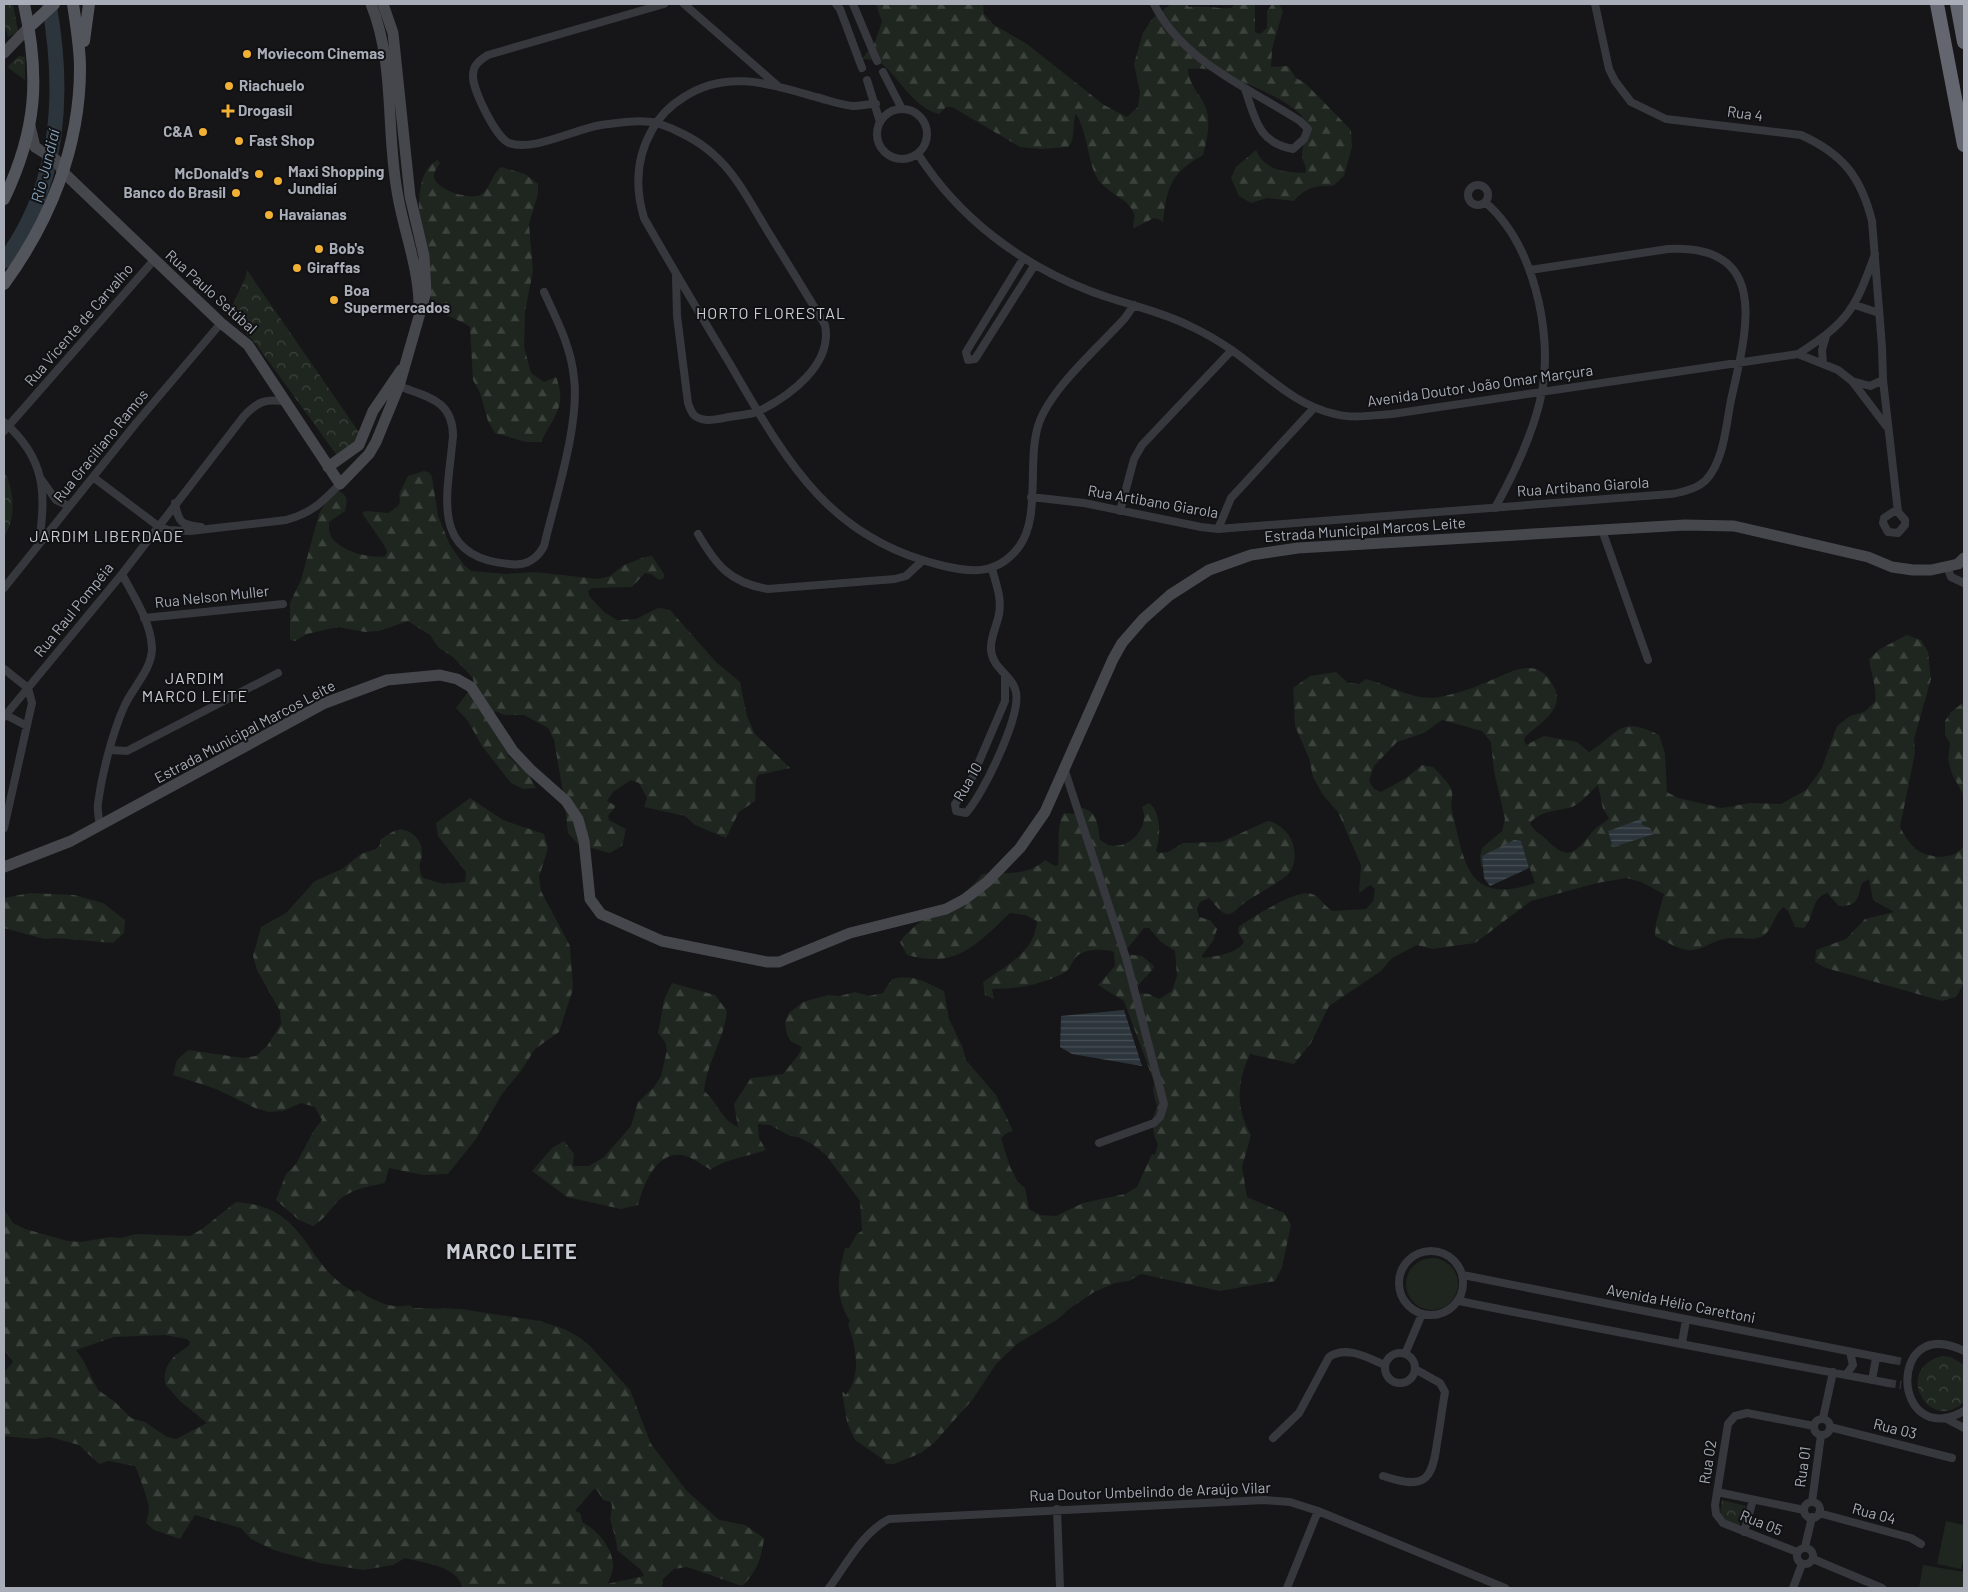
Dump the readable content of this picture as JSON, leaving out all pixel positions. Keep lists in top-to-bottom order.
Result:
{
  "streets": {
    "street": [
      "Rua 4",
      "Rua Paulo Setúbal",
      "Rua Vicente de Carvalho",
      "Avenida Doutor João Omar Marçura",
      "Rua Graciliano Ramos",
      "Rua Artibano Giarola",
      "Estrada Municipal Marcos Leite",
      "Rua Nelson Muller",
      "Rua Raul Pompéia",
      "Rua 10",
      "Avenida Hélio Carettoni",
      "Rua 03",
      "Rua 02",
      "Rua 01",
      "Rua Doutor Umbelindo de Araújo Vilar",
      "Rua 04",
      "Rua 05"
    ]
  },
  "crossings": [
    ["Rua 4", "Avenida Doutor João Omar Marçura"],
    ["Rua Paulo Setúbal", "Rua Vicente de Carvalho"],
    ["Rua Paulo Setúbal", "Rua Graciliano Ramos"],
    ["Rua Paulo Setúbal", "Rua Raul Pompéia"],
    ["Avenida Doutor João Omar Marçura", "Rua Artibano Giarola"],
    ["Rua 03", "Rua 02"],
    ["Rua 03", "Rua 01"],
    ["Rua 02", "Rua 01"],
    ["Rua 02", "Rua 05"],
    ["Rua 01", "Rua 04"]
  ],
  "districts": [
    "HORTO FLORESTAL",
    "JARDIM LIBERDADE",
    "JARDIM MARCO LEITE",
    "MARCO LEITE"
  ],
  "water": ["Rio Jundiaí"],
  "places": {
    "other": [
      "Moviecom Cinemas",
      "Riachuelo",
      "C&A",
      "Fast Shop",
      "McDonald's",
      "Maxi Shopping Jundiaí",
      "Banco do Brasil",
      "Havaianas",
      "Bob's",
      "Giraffas",
      "Boa Supermercados"
    ],
    "health": ["Drogasil"]
  }
}
